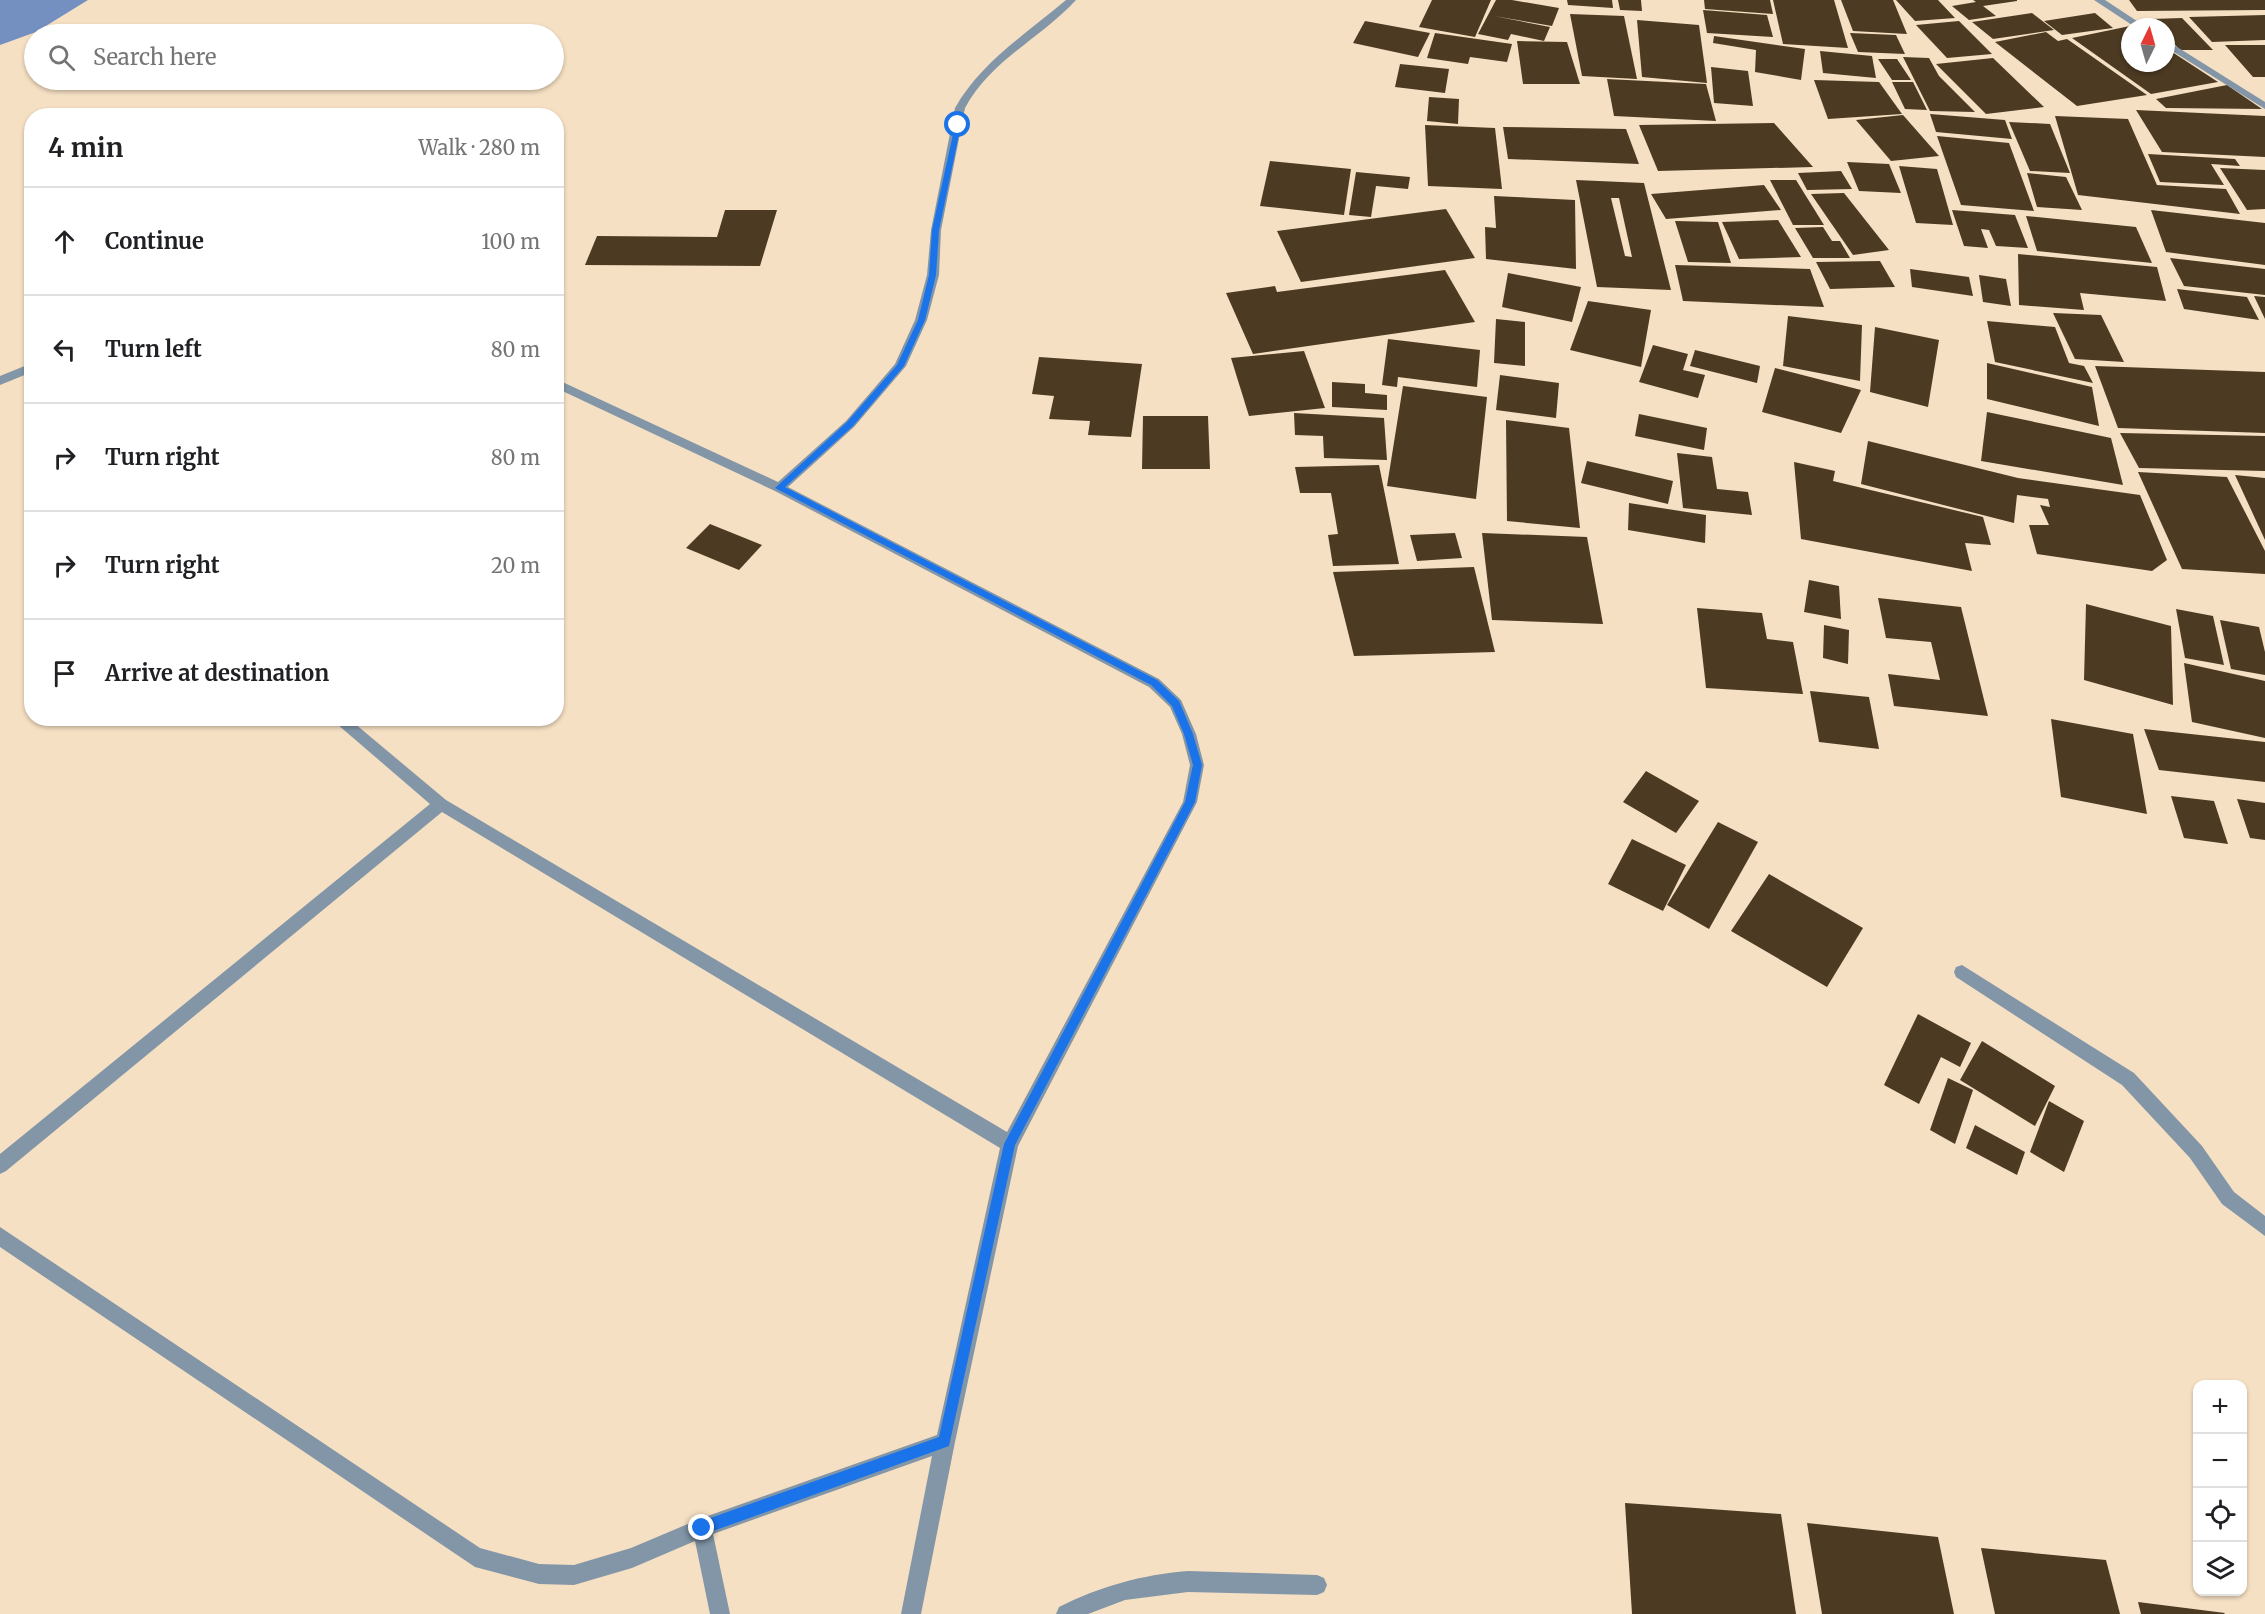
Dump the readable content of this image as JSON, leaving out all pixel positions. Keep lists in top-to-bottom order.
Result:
{
  "north": "top",
  "page": {
    "search": "Search here",
    "heading": ["4 min", "Walk · 280 m"],
    "list": [
      ["Continue", "100 m"],
      ["Turn left", "80 m"],
      ["Turn right", "80 m"],
      ["Turn right", "20 m"],
      "Arrive at destination"
    ],
    "map_buttons": ["+", "−"]
  }
}
